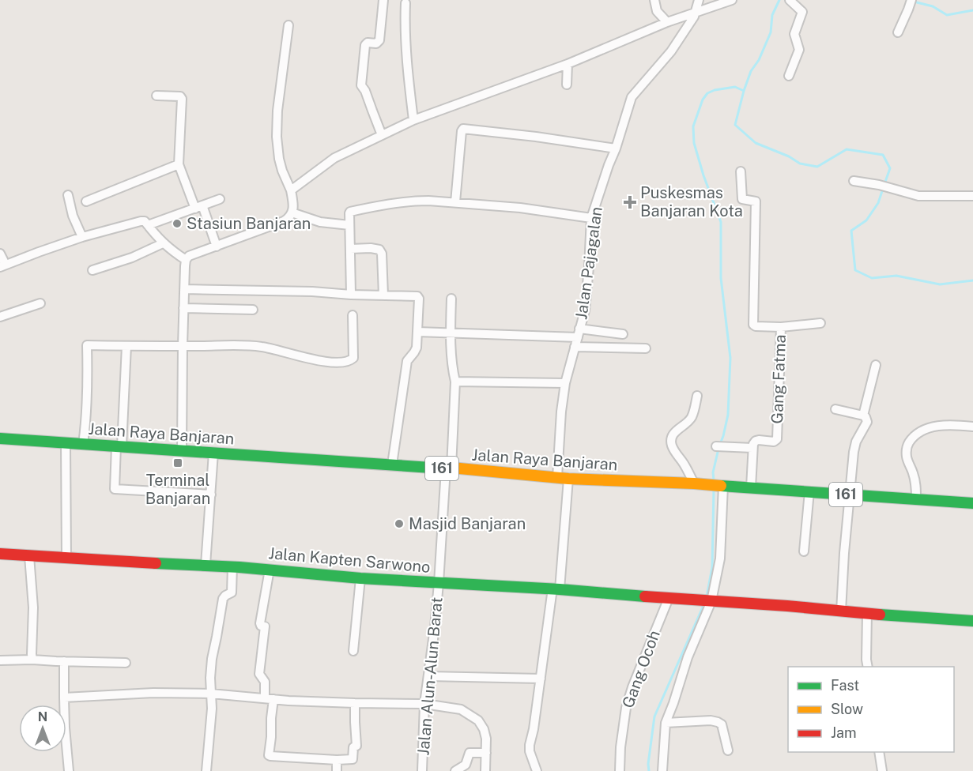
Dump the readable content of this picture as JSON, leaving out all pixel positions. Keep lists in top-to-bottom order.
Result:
{
  "streets": {
    "street": [
      "Jalan Pajagalan",
      "Gang Fatma",
      "Jalan Raya Banjaran",
      "161",
      "Jalan Kapten Sarwono",
      "Gang Ocoh",
      "Jalan Alun-Alun Barat"
    ]
  },
  "crossings": [
    ["Jalan Pajagalan", "Jalan Raya Banjaran"],
    ["Jalan Pajagalan", "Jalan Kapten Sarwono"],
    ["Jalan Raya Banjaran", "Jalan Alun-Alun Barat"],
    ["Jalan Kapten Sarwono", "Gang Ocoh"],
    ["Jalan Kapten Sarwono", "Jalan Alun-Alun Barat"]
  ],
  "places": {
    "health": ["Puskesmas Banjaran Kota"],
    "other": ["Stasiun Banjaran", "Masjid Banjaran"],
    "transit": ["Terminal Banjaran"]
  },
  "legend": ["Fast", "Slow", "Jam"],
  "north": "top"
}
